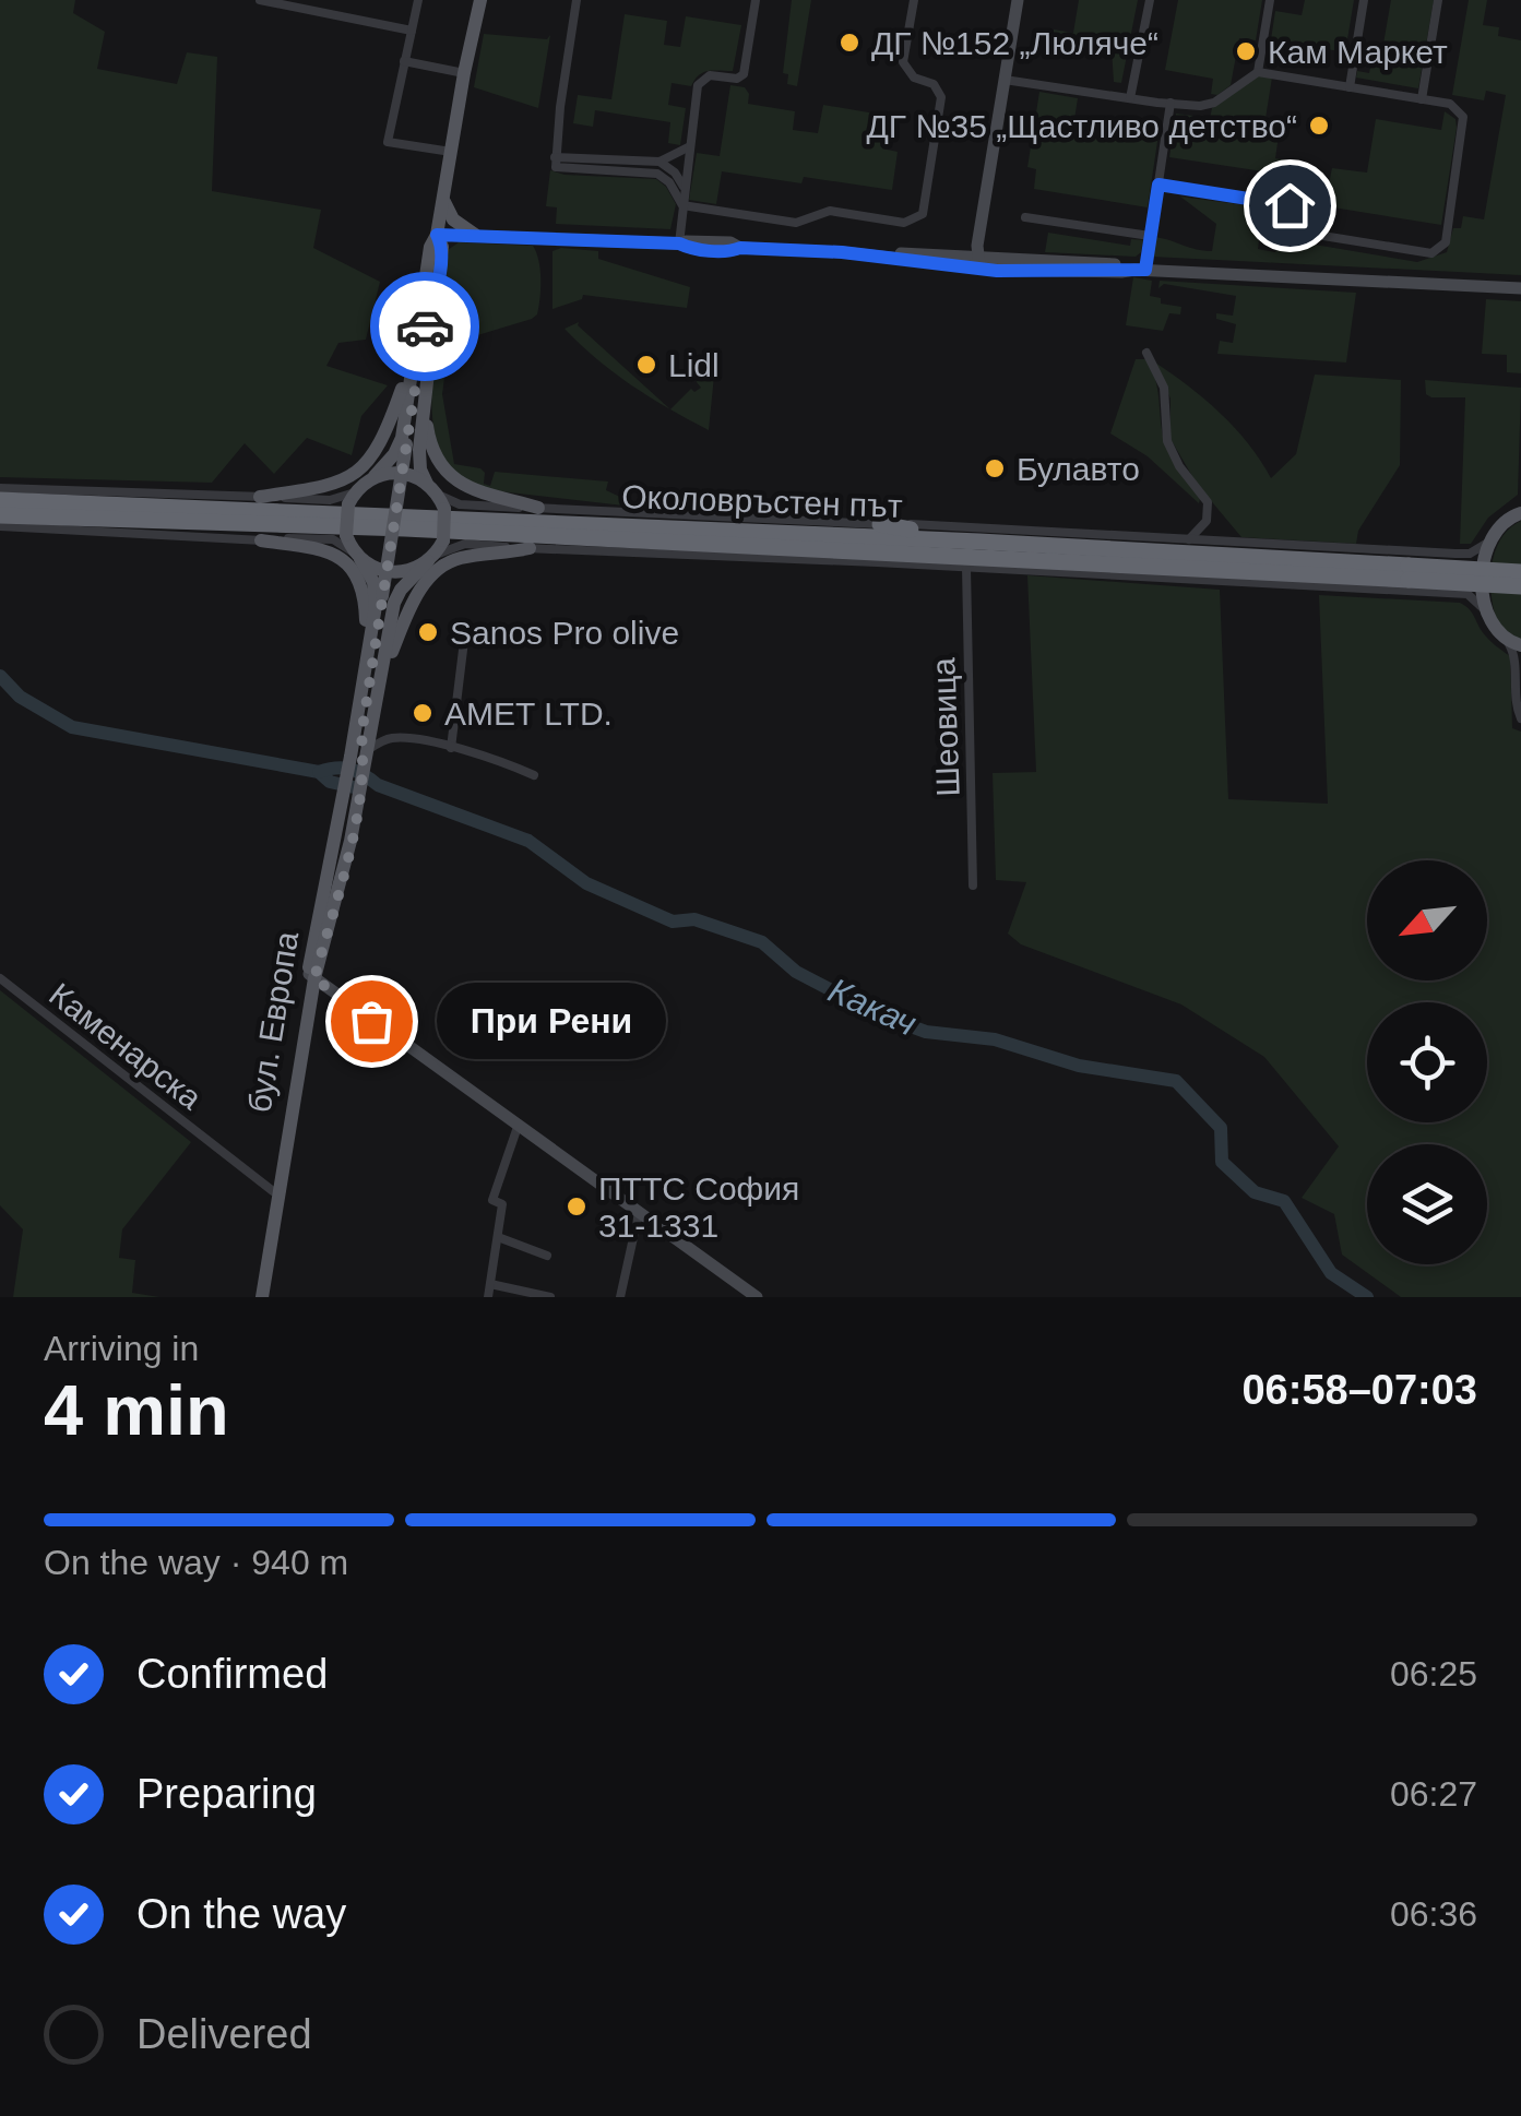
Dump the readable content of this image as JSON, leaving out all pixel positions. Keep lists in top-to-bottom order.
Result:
{
  "streets": {
    "highway": ["Околовръстен път"],
    "main road": ["бул. Европа"],
    "street": ["Шеовица", "Каменарска"]
  },
  "crossings": [
    ["Околовръстен път", "Шеовица"],
    ["Околовръстен път", "бул. Европа"],
    ["бул. Европа", "Каменарска"]
  ],
  "water": ["Какач"],
  "places": [
    "ДГ №152 „Люляче“",
    "Кам Маркет",
    "ДГ №35 „Щастливо детство“",
    "Lidl",
    "Булавто",
    "Sanos Pro olive",
    "AMET LTD.",
    "При Рени",
    "ПТТС София 31-1331"
  ],
  "north": "bottom left",
  "page": {
    "bubble": "При Рени",
    "heading": ["4 min", "Arriving in", "06:58–07:03"],
    "bar": "On the way · 940 m",
    "list": [
      ["Confirmed", "06:25"],
      ["Preparing", "06:27"],
      ["On the way", "06:36"],
      "Delivered"
    ]
  }
}
